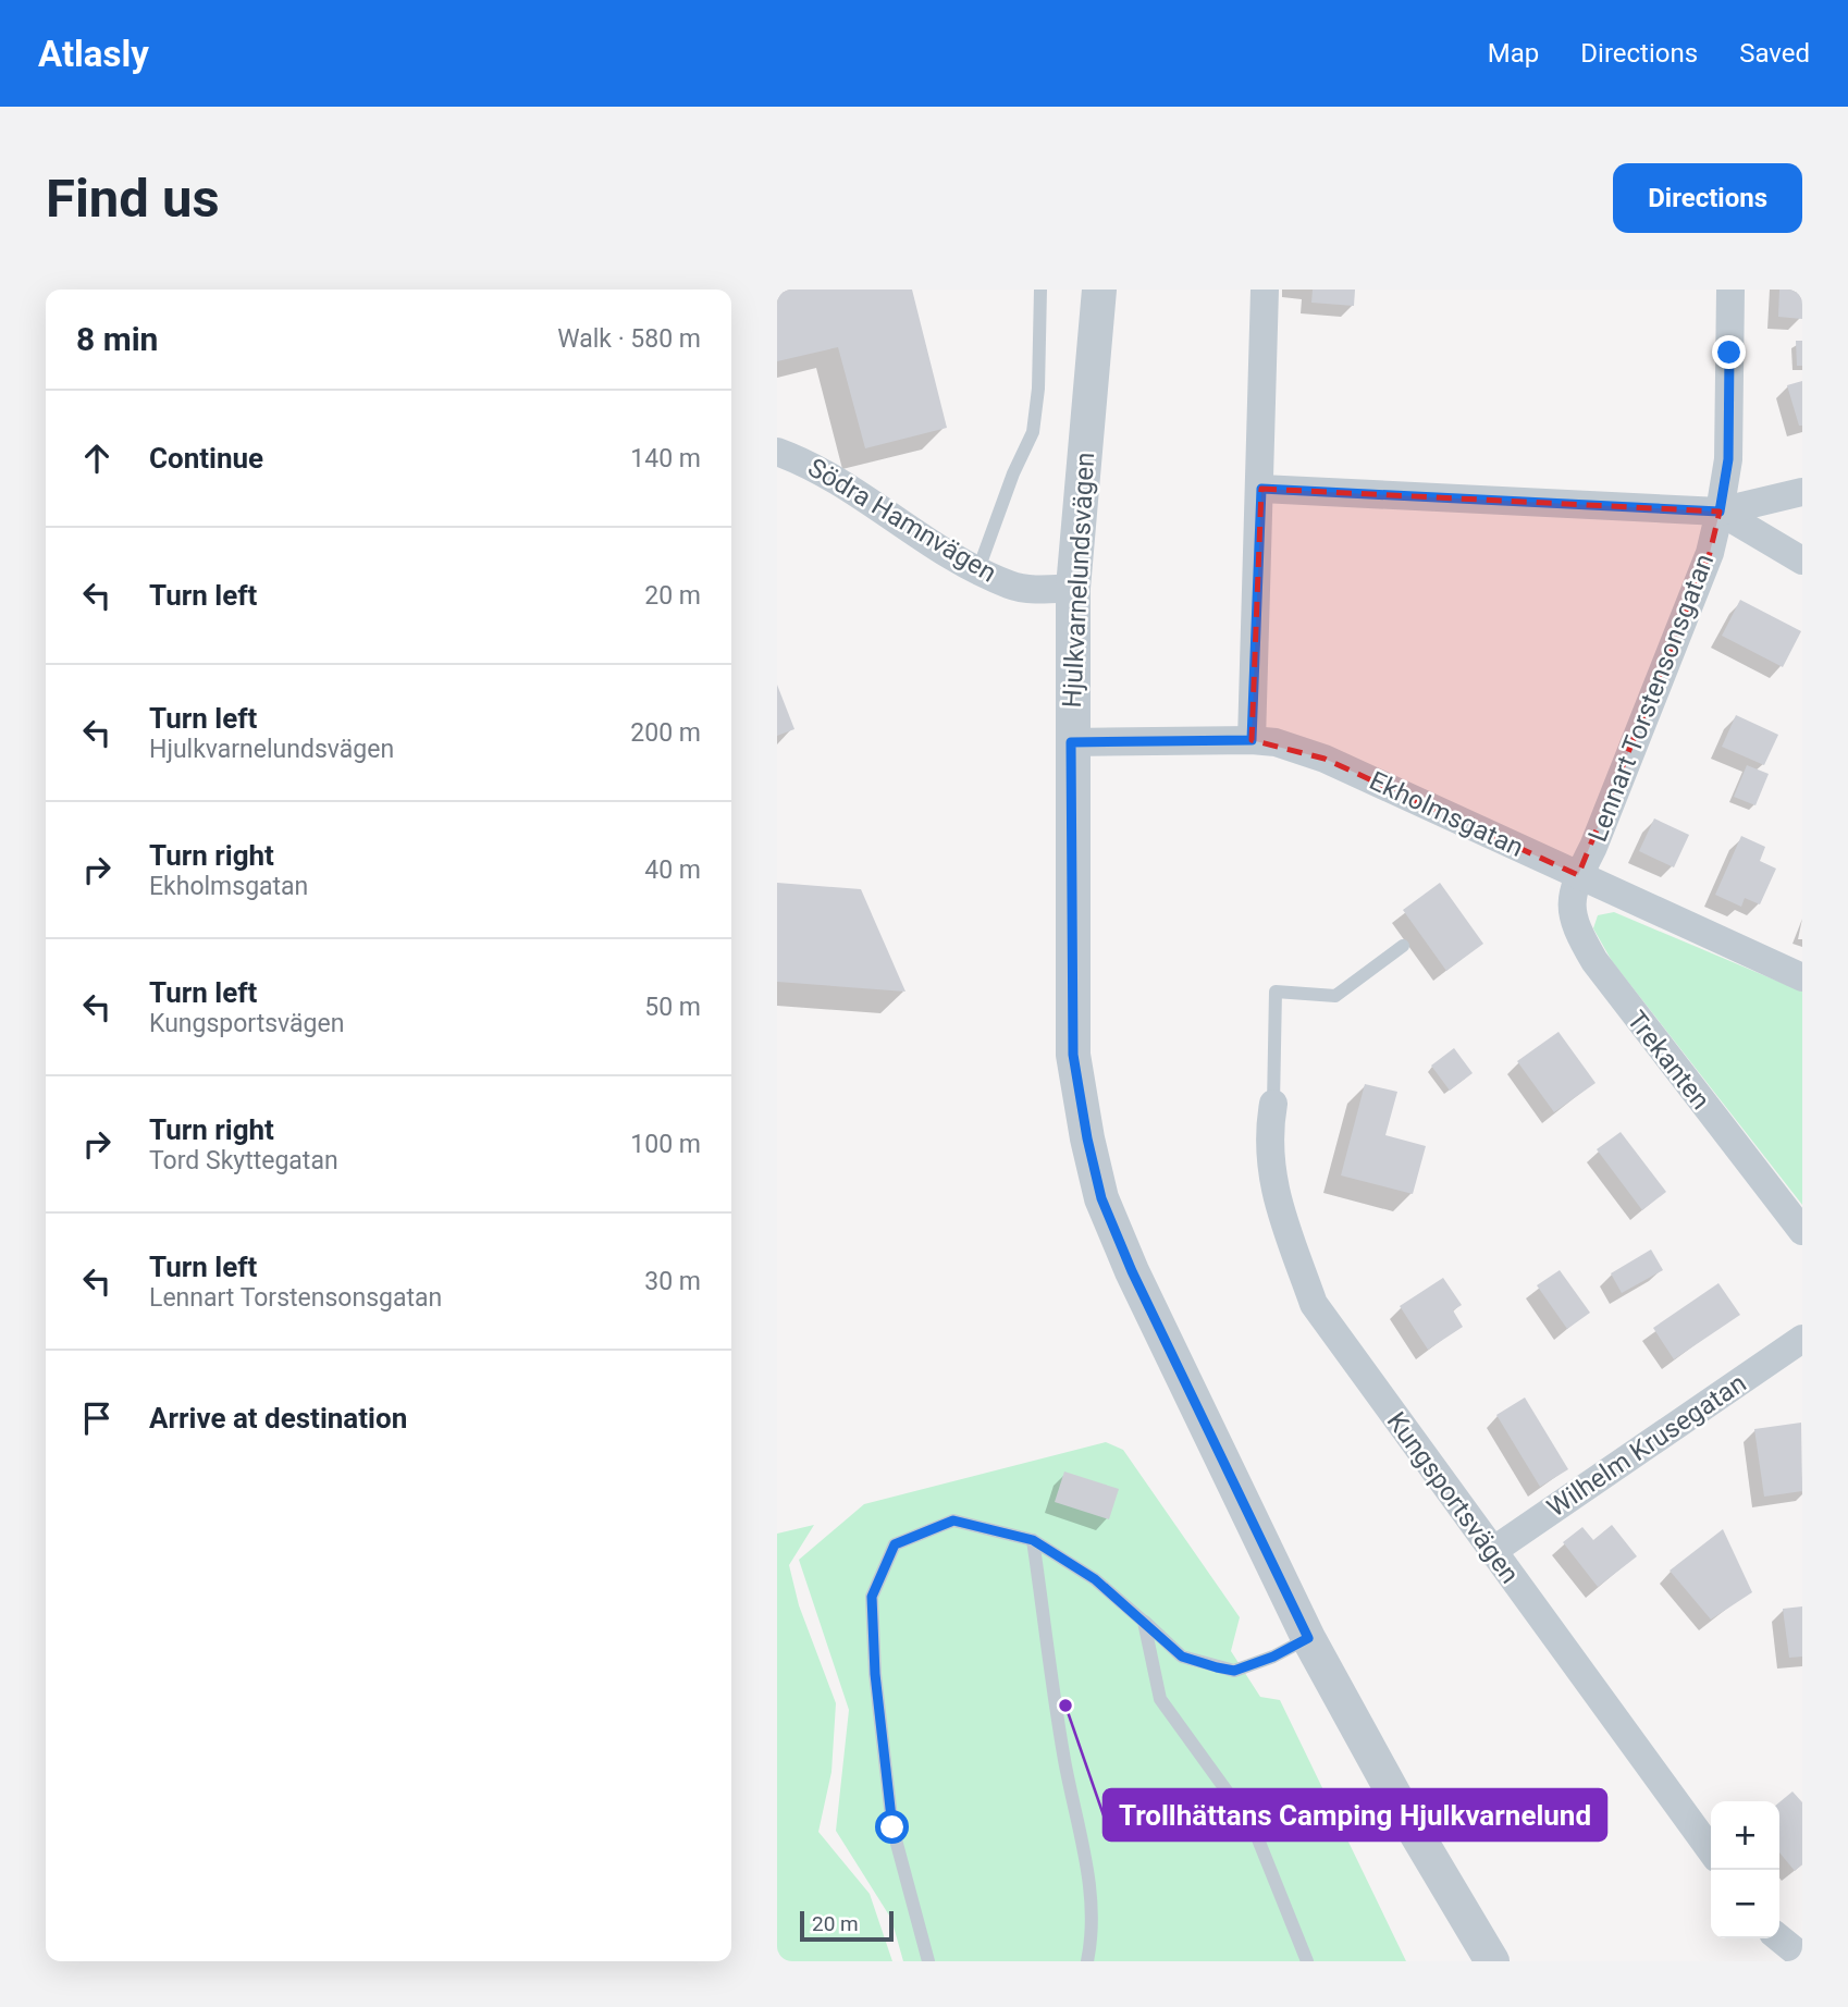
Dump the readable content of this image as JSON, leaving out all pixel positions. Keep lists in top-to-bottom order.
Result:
{
  "streets": {
    "street": [
      "Södra Hamnvägen",
      "Hjulkvarnelundsvägen",
      "Lennart Torstensonsgatan",
      "Ekholmsgatan",
      "Trekanten",
      "Wilhelm Krusegatan",
      "Kungsportsvägen"
    ]
  },
  "crossings": [
    ["Södra Hamnvägen", "Hjulkvarnelundsvägen"],
    ["Hjulkvarnelundsvägen", "Ekholmsgatan"],
    ["Lennart Torstensonsgatan", "Ekholmsgatan"],
    ["Lennart Torstensonsgatan", "Trekanten"],
    ["Ekholmsgatan", "Trekanten"],
    ["Wilhelm Krusegatan", "Kungsportsvägen"]
  ],
  "places": ["Trollhättans Camping Hjulkvarnelund"],
  "scale_bar": "20 m",
  "page": {
    "header": "Atlasly",
    "nav": ["Map", "Directions", "Saved"],
    "buttons": "Directions",
    "title": "Find us",
    "heading": ["8 min", "Walk · 580 m"],
    "list": [
      ["Continue", "140 m"],
      ["Turn left", "20 m"],
      ["Turn left", "Hjulkvarnelundsvägen", "200 m"],
      ["Turn right", "Ekholmsgatan", "40 m"],
      ["Turn left", "Kungsportsvägen", "50 m"],
      ["Turn right", "Tord Skyttegatan", "100 m"],
      ["Turn left", "Lennart Torstensonsgatan", "30 m"],
      "Arrive at destination"
    ],
    "map_buttons": ["+", "−"],
    "scale": "20 m"
  }
}
